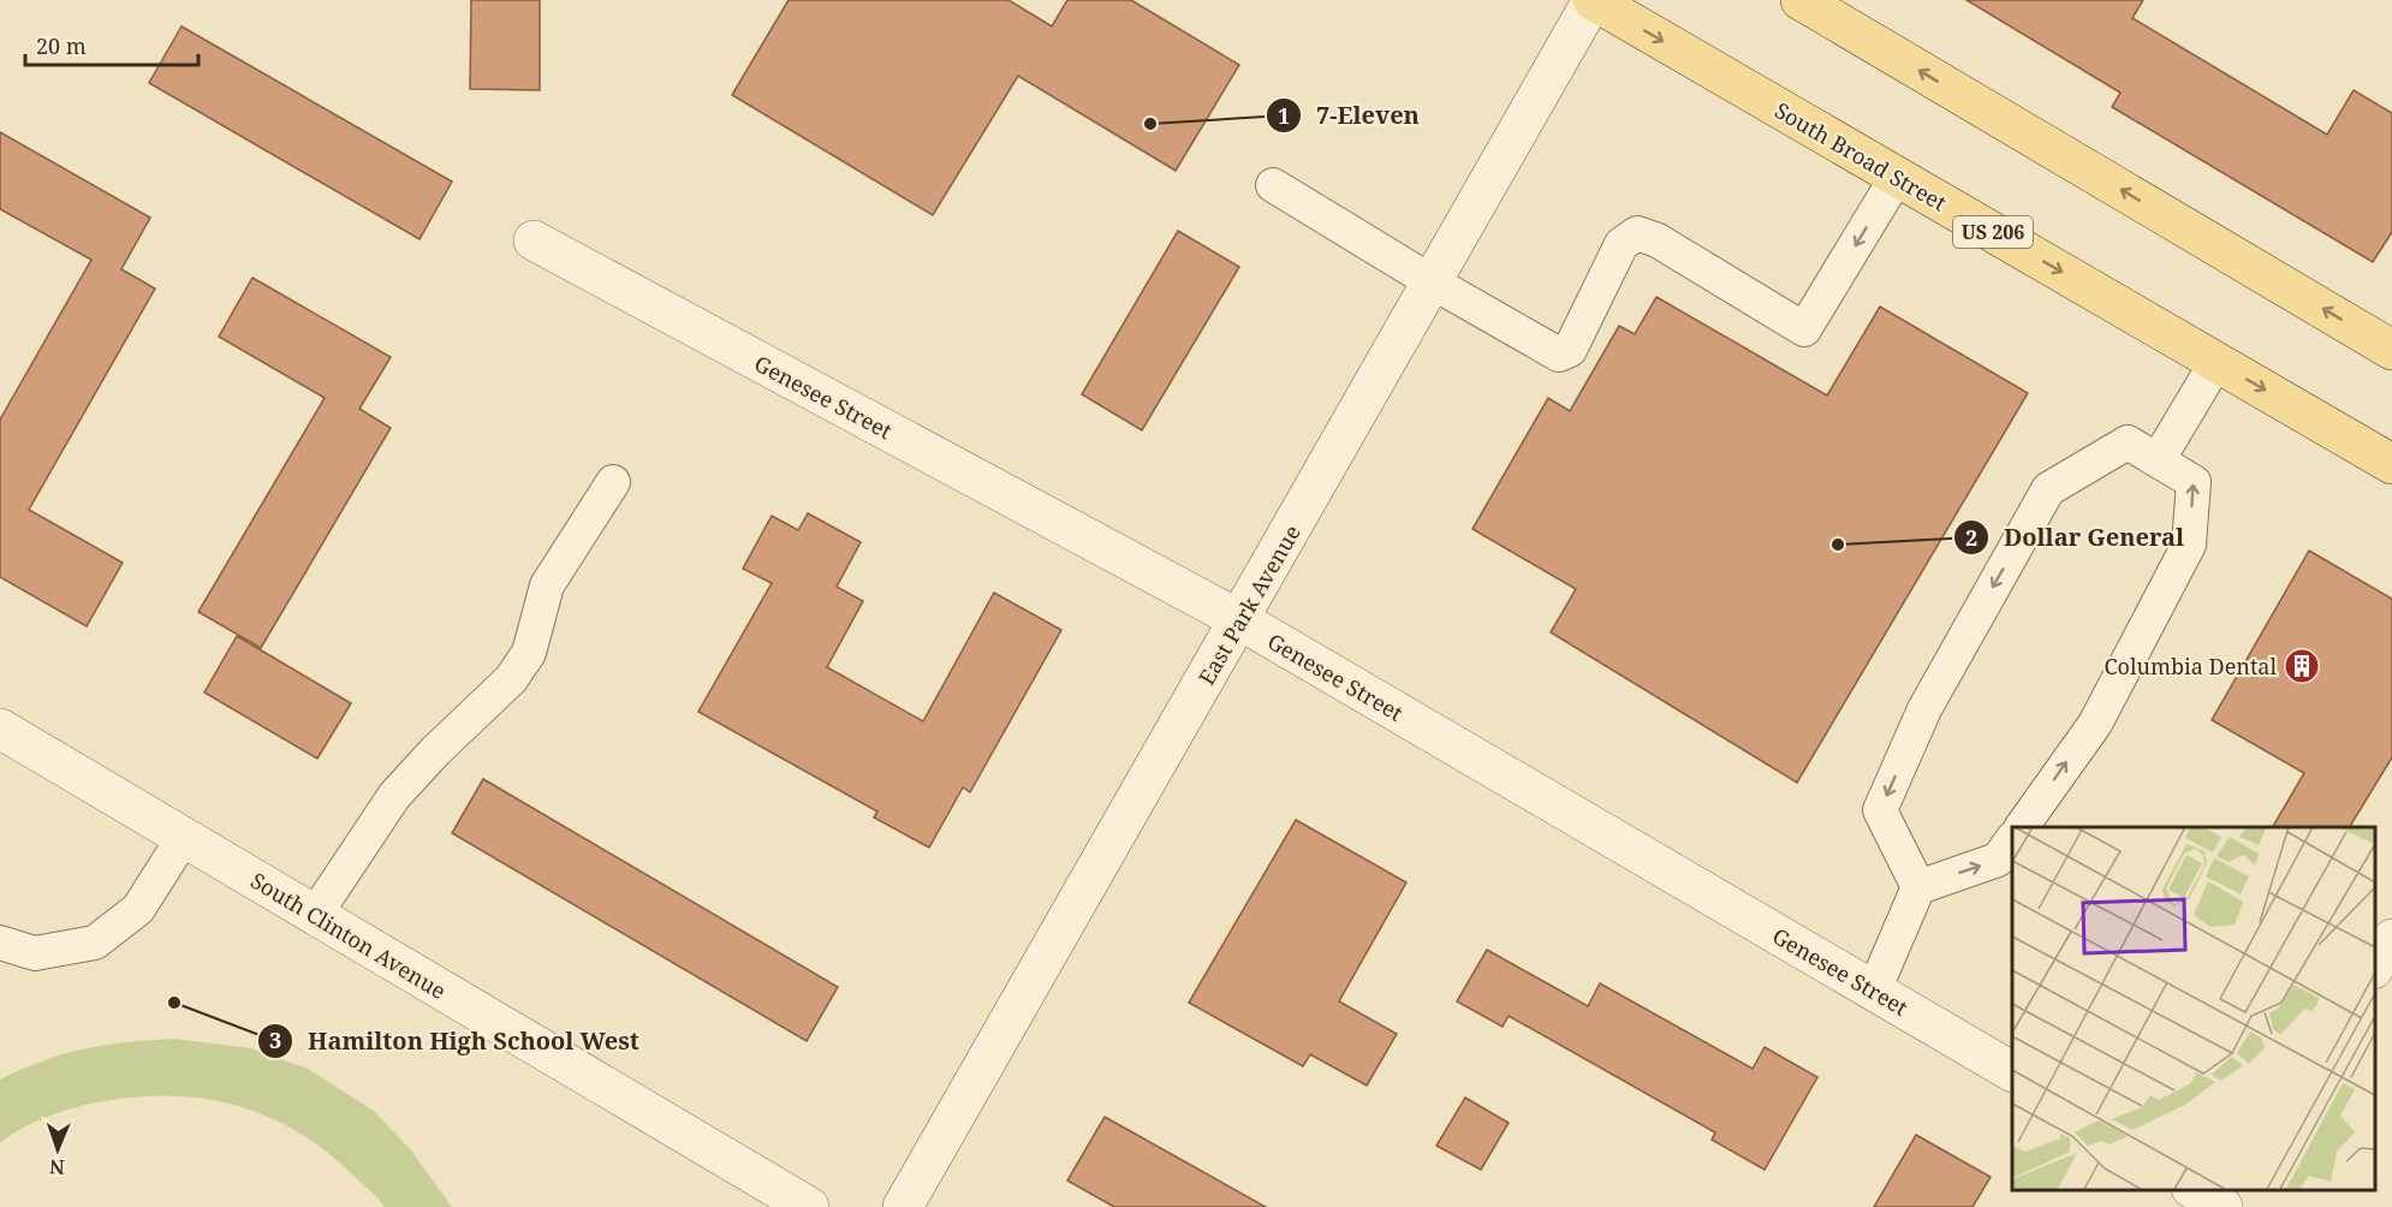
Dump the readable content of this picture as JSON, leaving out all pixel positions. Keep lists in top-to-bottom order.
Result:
{
  "streets": {
    "main road": ["South Broad Street", "US 206"],
    "street": ["Genesee Street", "East Park Avenue", "South Clinton Avenue"]
  },
  "crossings": [
    ["South Broad Street", "East Park Avenue"],
    ["Genesee Street", "East Park Avenue"]
  ],
  "places": {
    "other": ["7-Eleven", "Dollar General", "Hamilton High School West"],
    "building": ["Columbia Dental"]
  },
  "scale_bar": "20 m",
  "north": "bottom"
}
